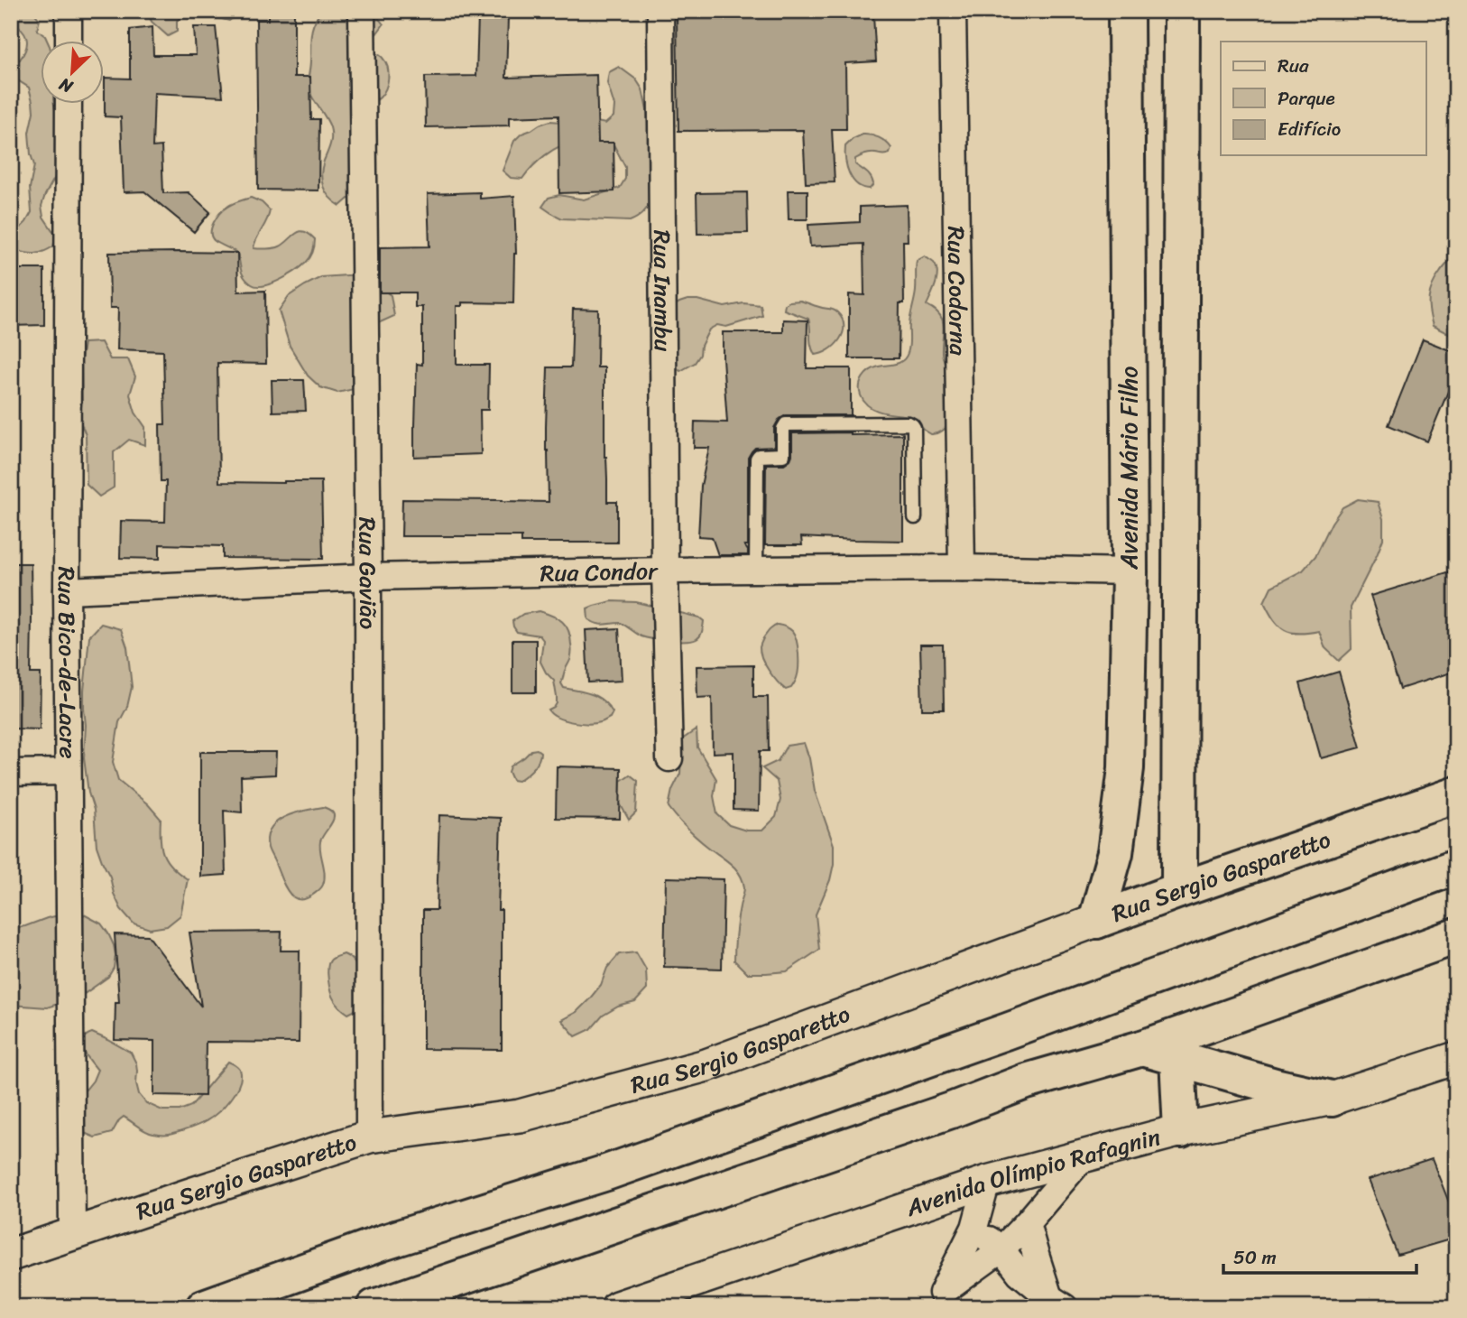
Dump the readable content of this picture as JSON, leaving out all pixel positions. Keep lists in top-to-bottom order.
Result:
{
  "streets": {
    "main road": ["Avenida Mário Filho", "Rua Sergio Gasparetto"],
    "street": [
      "Rua Codorna",
      "Rua Inambu",
      "Rua Condor",
      "Rua Gavião",
      "Rua Bico-de-Lacre",
      "Avenida Olímpio Rafagnin"
    ]
  },
  "crossings": [
    ["Rua Codorna", "Rua Condor"],
    ["Rua Inambu", "Rua Condor"],
    ["Avenida Mário Filho", "Rua Condor"],
    ["Avenida Mário Filho", "Rua Sergio Gasparetto"],
    ["Rua Condor", "Rua Gavião"],
    ["Rua Condor", "Rua Bico-de-Lacre"],
    ["Rua Gavião", "Rua Sergio Gasparetto"],
    ["Rua Bico-de-Lacre", "Rua Sergio Gasparetto"]
  ],
  "legend": ["Rua", "Parque", "Edifício"],
  "scale_bar": "50 m",
  "north": "bottom left"
}
